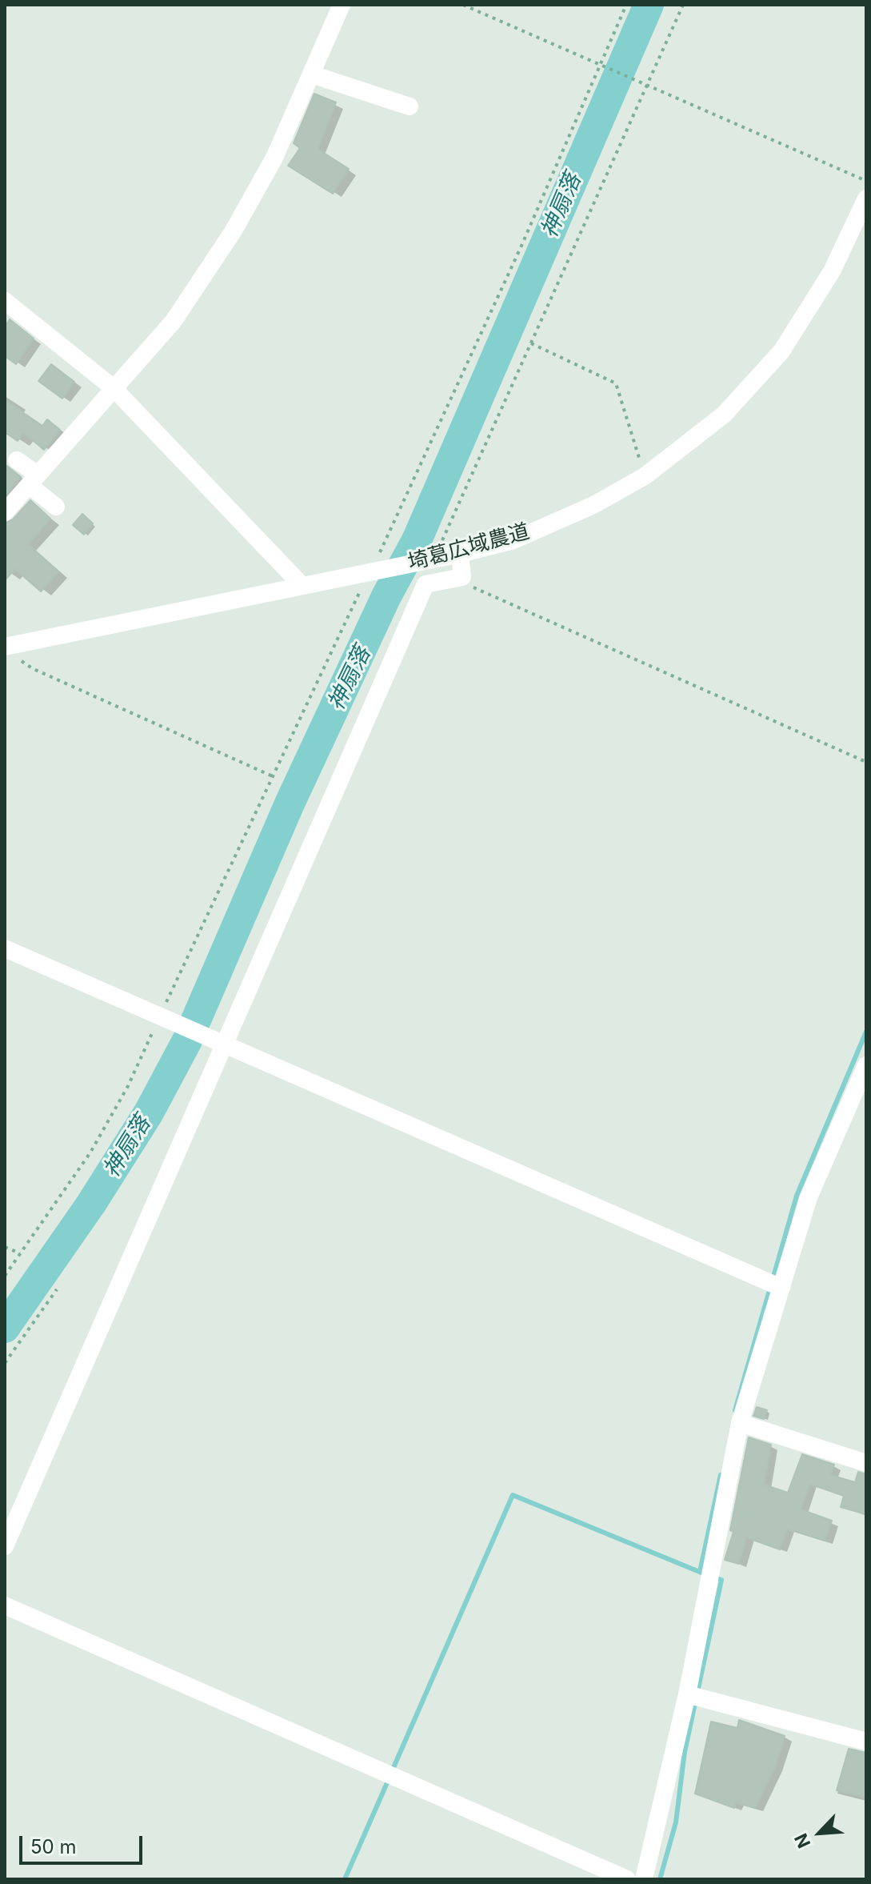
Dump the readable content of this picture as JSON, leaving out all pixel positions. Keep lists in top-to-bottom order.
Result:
{
  "streets": {
    "street": ["埼葛広域農道"]
  },
  "water": ["神扇落"],
  "scale_bar": "50 m",
  "north": "bottom left"
}
